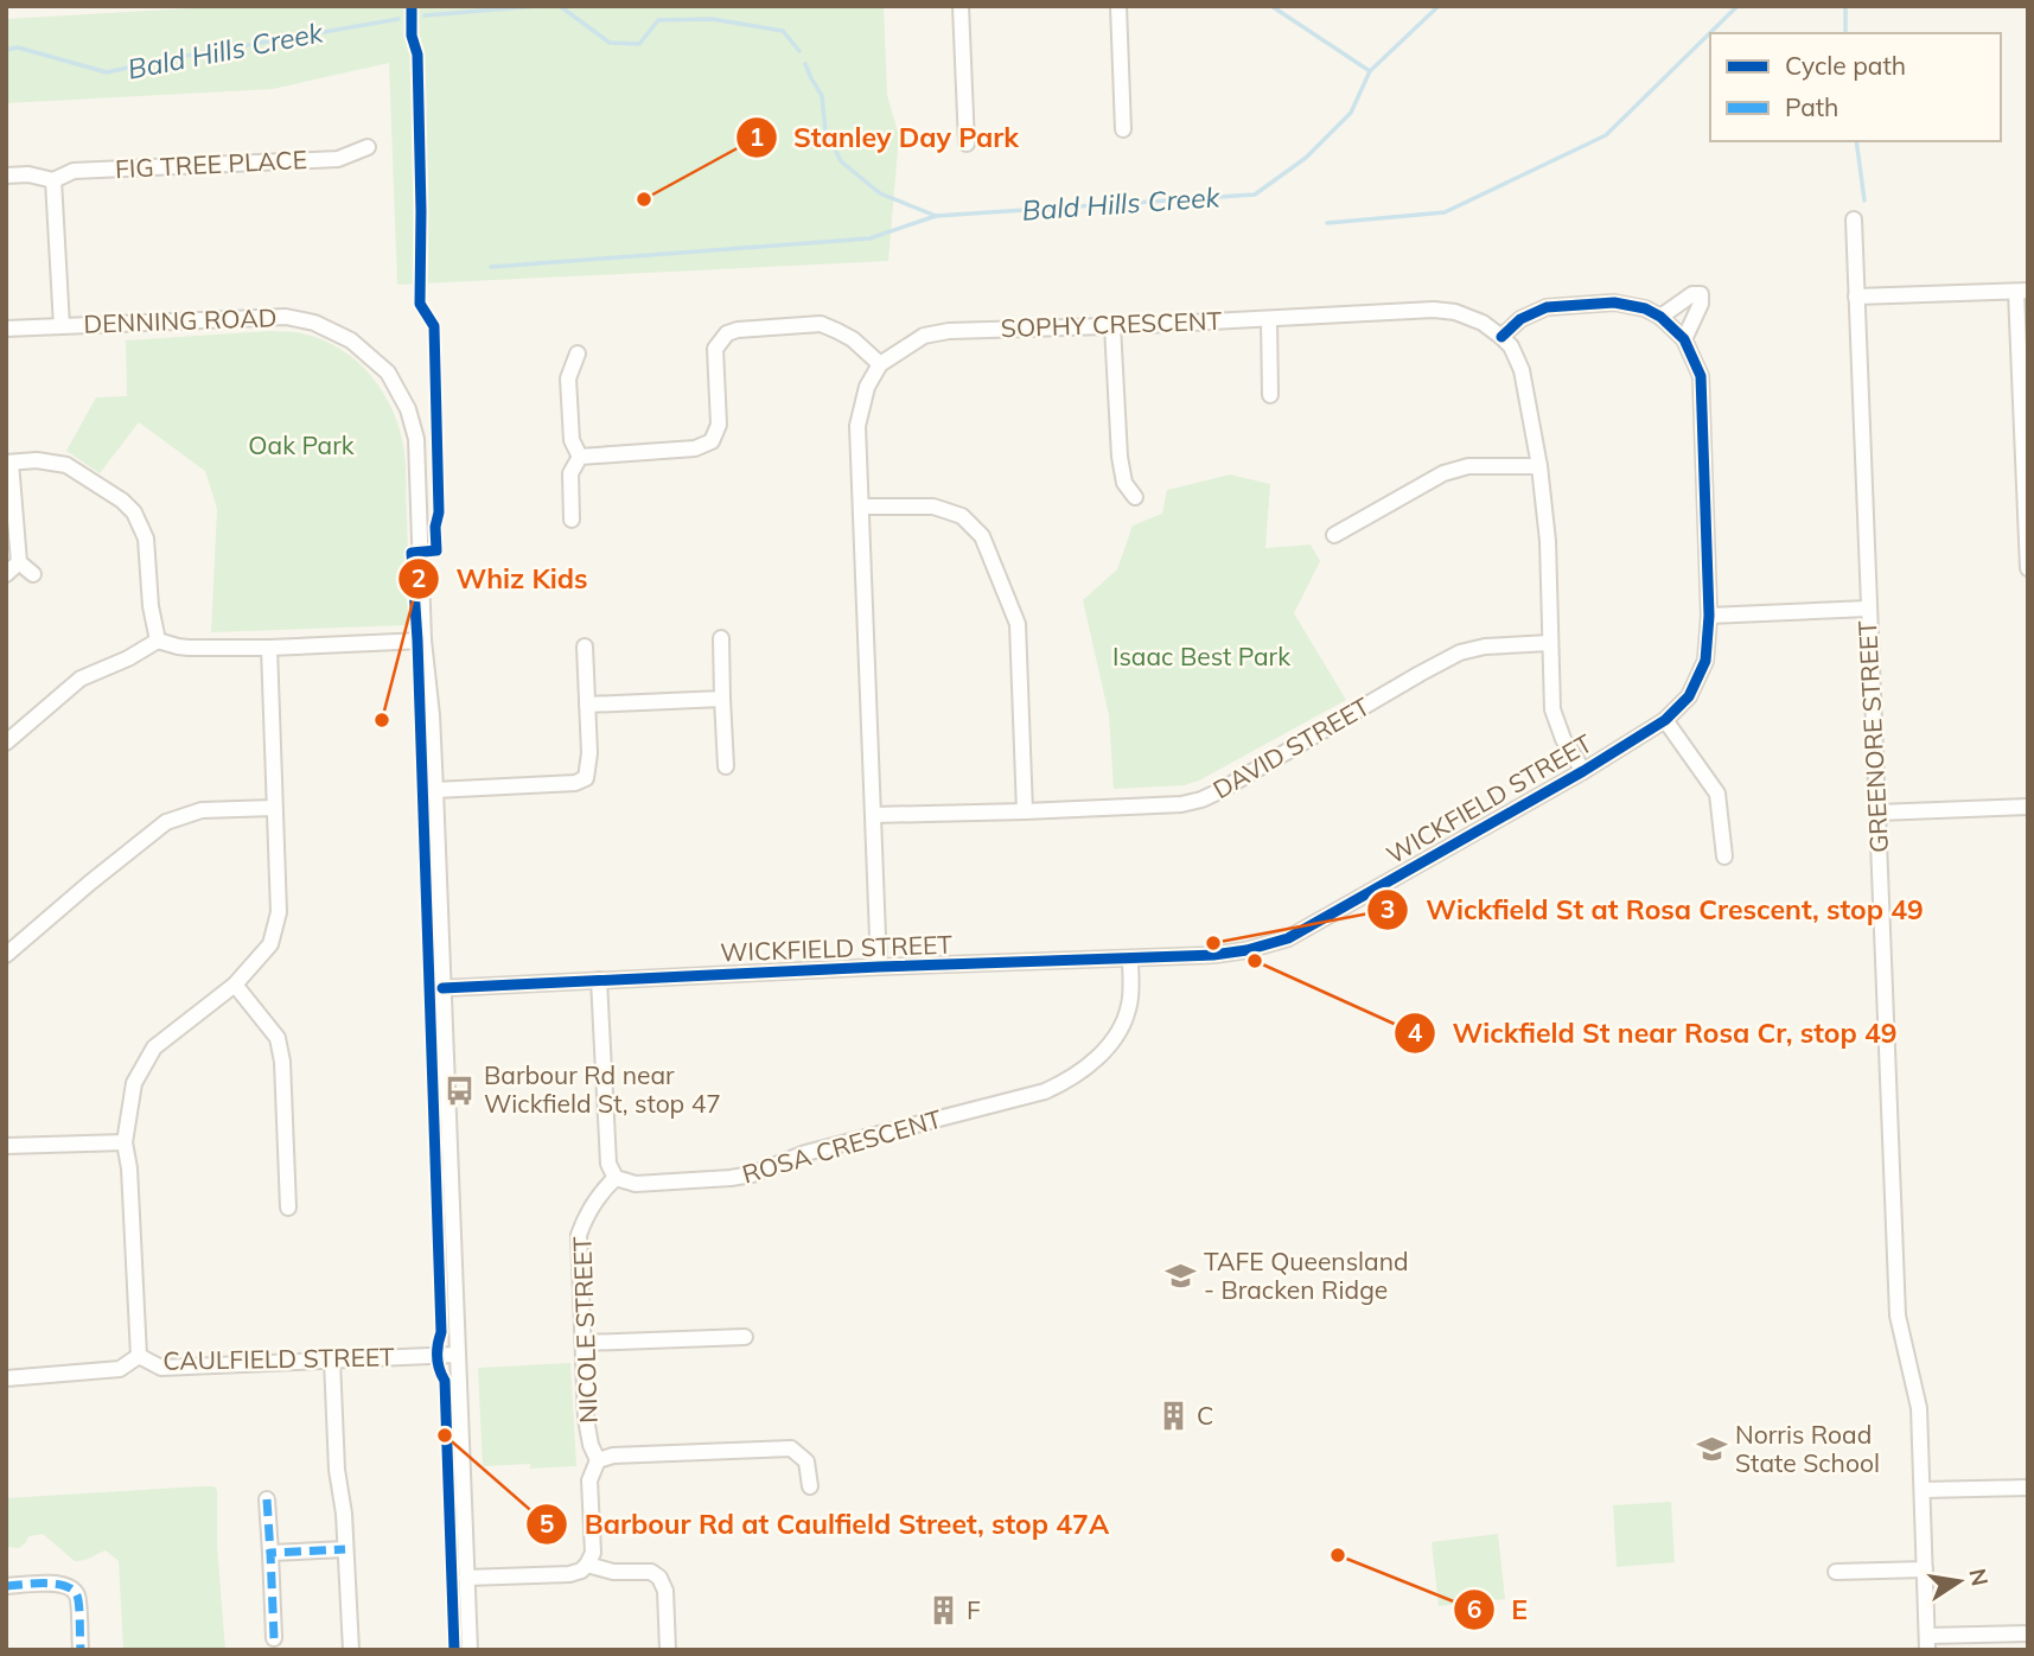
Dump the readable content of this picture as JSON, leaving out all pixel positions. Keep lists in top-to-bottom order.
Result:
{
  "streets": {
    "street": [
      "FIG TREE PLACE",
      "DENNING ROAD",
      "SOPHY CRESCENT",
      "GREENORE STREET",
      "DAVID STREET",
      "WICKFIELD STREET",
      "ROSA CRESCENT",
      "NICOLE STREET",
      "CAULFIELD STREET"
    ]
  },
  "crossings": [
    ["DENNING ROAD", "WICKFIELD STREET"],
    ["DENNING ROAD", "CAULFIELD STREET"],
    ["SOPHY CRESCENT", "DAVID STREET"],
    ["SOPHY CRESCENT", "WICKFIELD STREET"],
    ["WICKFIELD STREET", "ROSA CRESCENT"],
    ["ROSA CRESCENT", "NICOLE STREET"]
  ],
  "water": ["Bald Hills Creek"],
  "parks": ["Oak Park", "Isaac Best Park"],
  "places": {
    "other": [
      "Stanley Day Park",
      "Whiz Kids",
      "Wickfield St at Rosa Crescent, stop 49",
      "Wickfield St near Rosa Cr, stop 49",
      "Barbour Rd at Caulfield Street, stop 47A",
      "E"
    ],
    "bus stop": ["Barbour Rd near Wickfield St, stop 47"],
    "school or university": ["TAFE Queensland - Bracken Ridge", "Norris Road State School"],
    "building": ["C", "F"]
  },
  "legend": ["Cycle path", "Path"],
  "north": "right"
}
